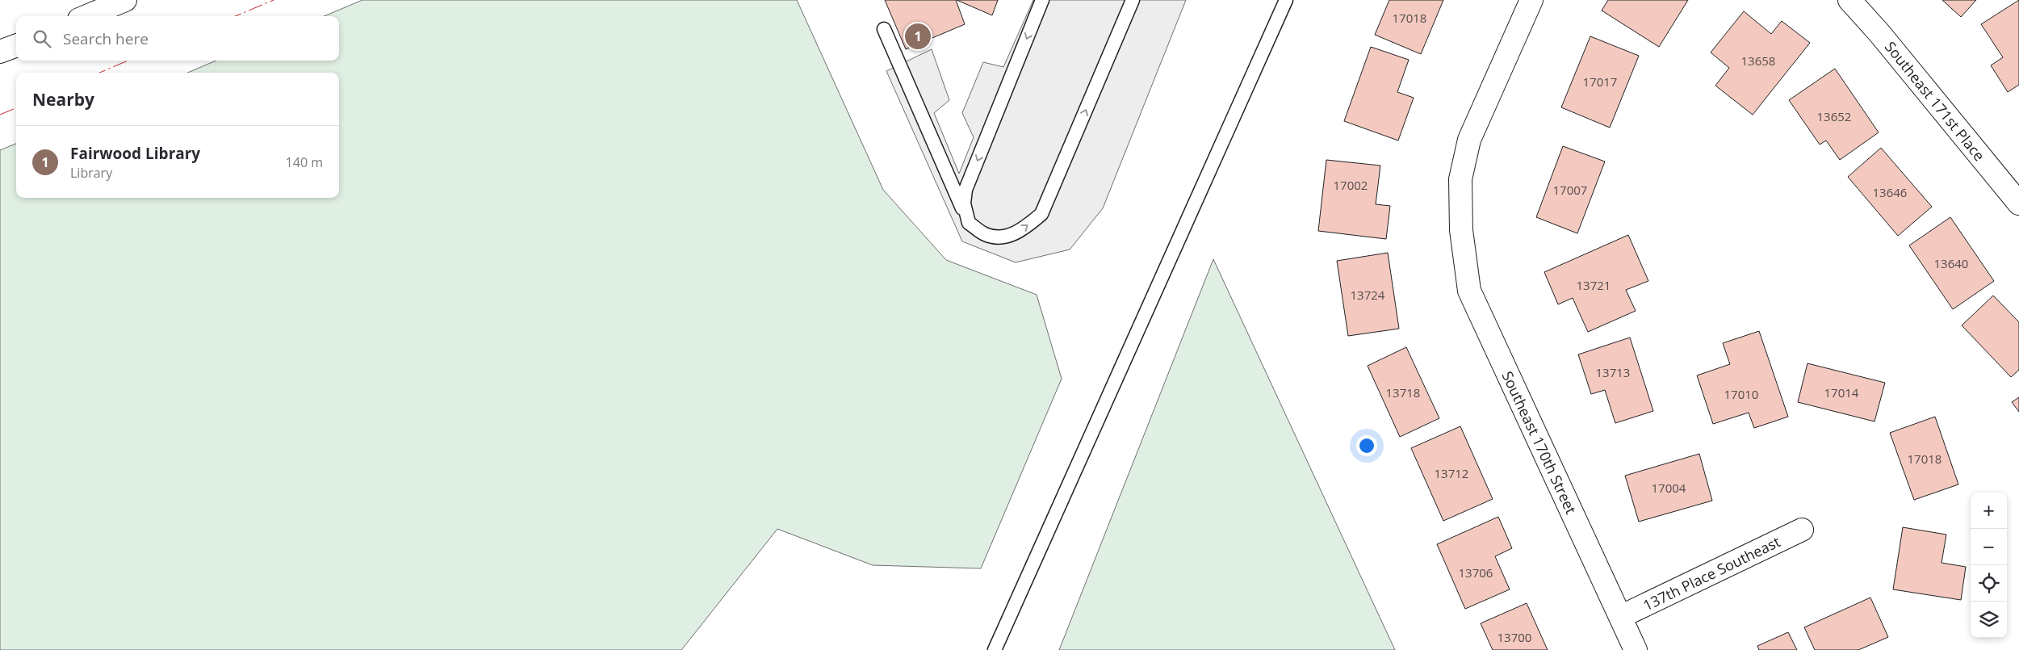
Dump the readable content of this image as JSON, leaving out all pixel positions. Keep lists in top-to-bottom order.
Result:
{
  "streets": {
    "street": ["Southeast 171st Place", "Southeast 170th Street", "137th Place Southeast"]
  },
  "crossings": [
    ["Southeast 170th Street", "137th Place Southeast"]
  ],
  "house_numbers": [
    "17018",
    "13658",
    "17017",
    "13652",
    "17002",
    "17007",
    "13646",
    "13640",
    "13721",
    "13724",
    "13713",
    "13718",
    "17014",
    "17010",
    "17018",
    "13712",
    "17004",
    "13706",
    "13700"
  ],
  "page": {
    "search": "Search here",
    "pins": "1",
    "heading": "Nearby",
    "list": [
      {
        "mark": "1",
        "name": "Fairwood Library",
        "note": "Library",
        "value": "140 m"
      }
    ],
    "map_buttons": ["+", "−"]
  }
}
